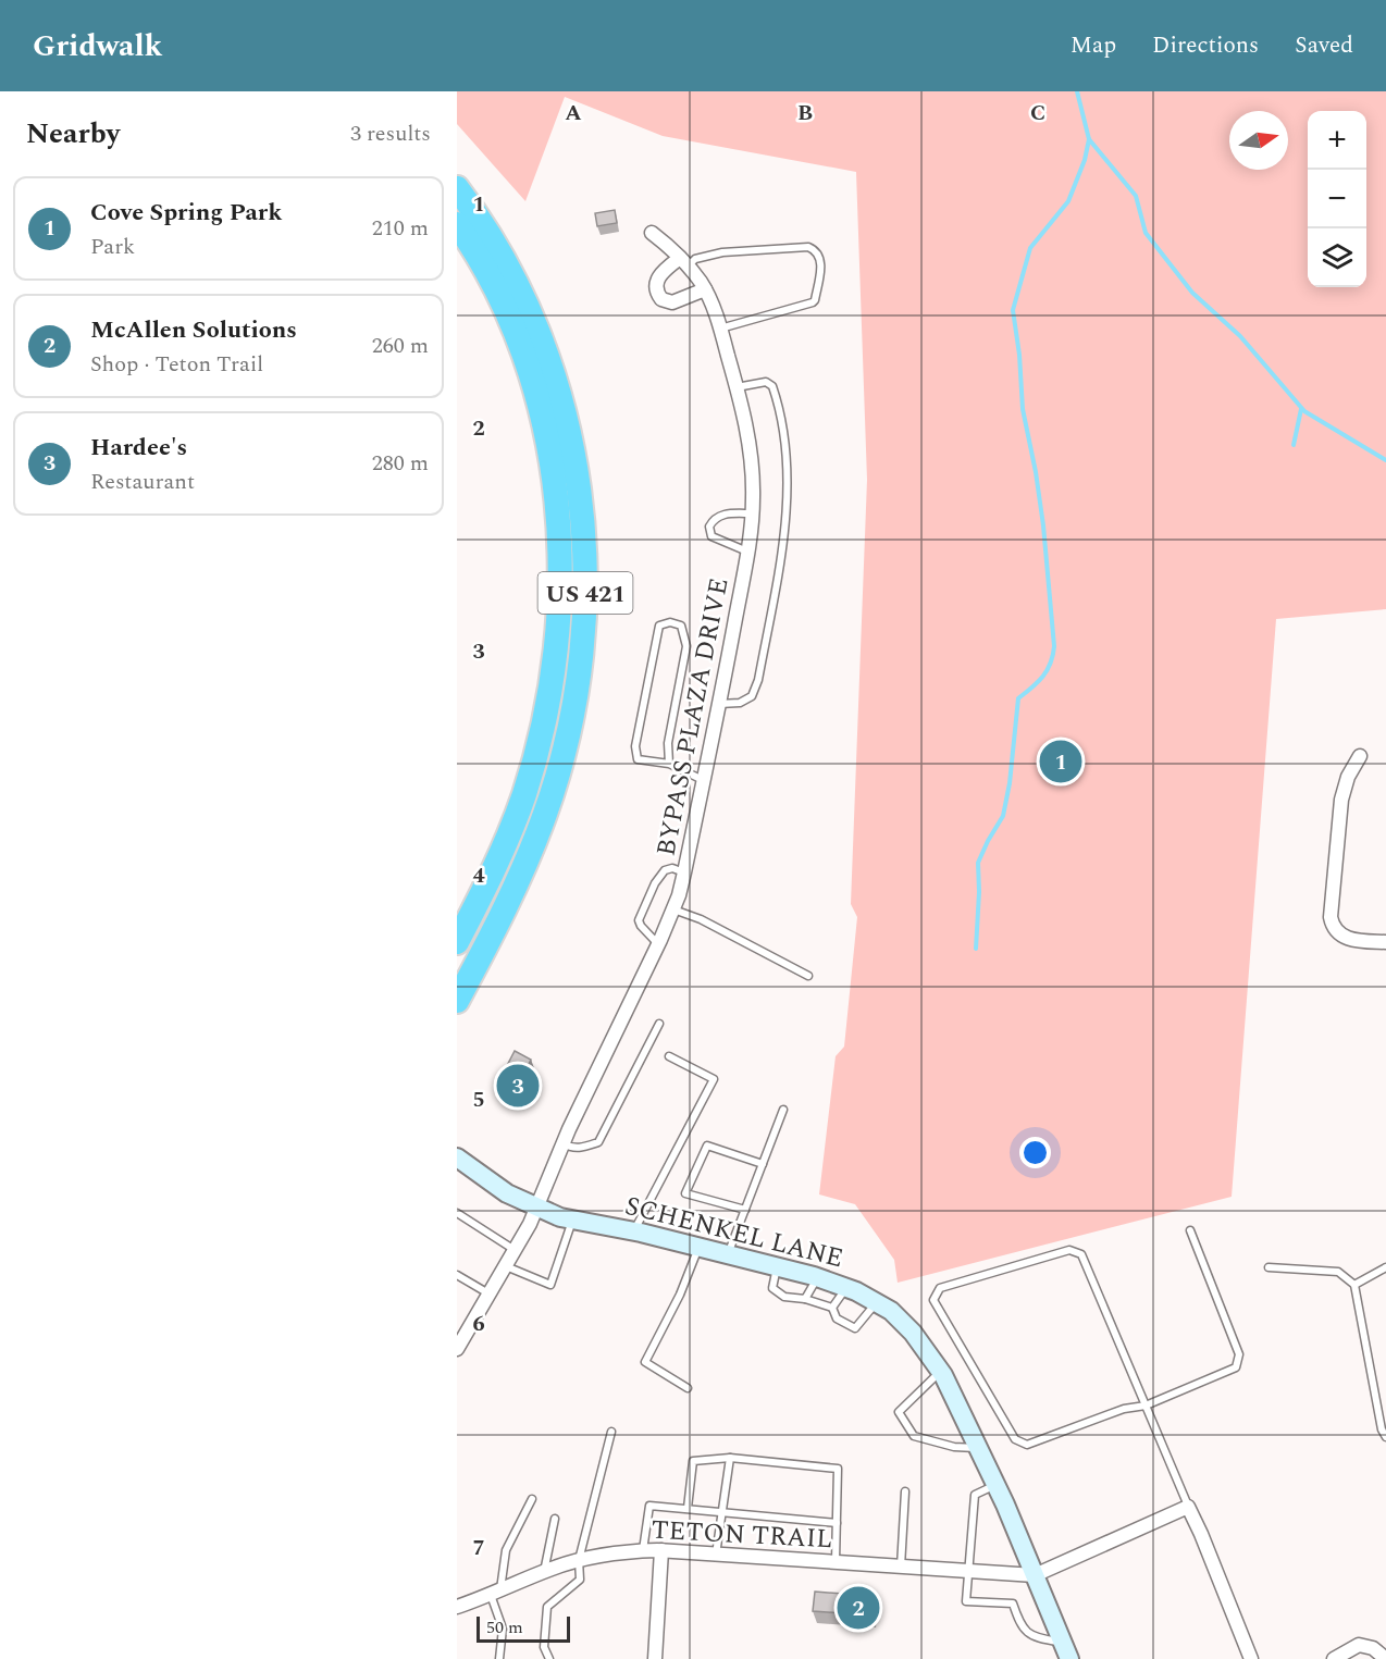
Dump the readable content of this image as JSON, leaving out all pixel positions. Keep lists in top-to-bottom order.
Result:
{
  "streets": {
    "highway": ["US 421"],
    "street": ["BYPASS PLAZA DRIVE", "SCHENKEL LANE", "TETON TRAIL"]
  },
  "crossings": [
    ["BYPASS PLAZA DRIVE", "SCHENKEL LANE"],
    ["SCHENKEL LANE", "TETON TRAIL"]
  ],
  "scale_bar": "50 m",
  "north": "right",
  "page": {
    "header": "Gridwalk",
    "nav": ["Map", "Directions", "Saved"],
    "heading": ["Nearby", "3 results"],
    "map_buttons": ["+", "−"],
    "list": [
      {
        "mark": "1",
        "name": "Cove Spring Park",
        "note": "Park",
        "value": "210 m"
      },
      {
        "mark": "2",
        "name": "McAllen Solutions",
        "note": "Shop · Teton Trail",
        "value": "260 m"
      },
      {
        "mark": "3",
        "name": "Hardee's",
        "note": "Restaurant",
        "value": "280 m"
      }
    ],
    "pins": ["1", "3", "2"],
    "scale": "50 m"
  },
  "grid": {
    "columns": ["A", "B", "C"],
    "rows": [
      "1",
      "2",
      "3",
      "4",
      "5",
      "6",
      "7"
    ]
  }
}
